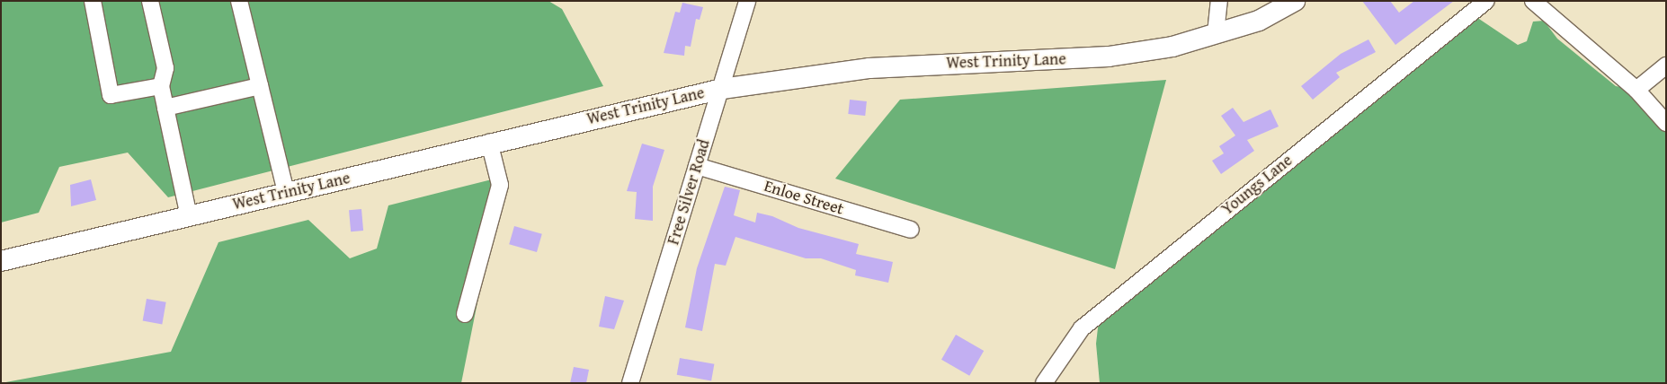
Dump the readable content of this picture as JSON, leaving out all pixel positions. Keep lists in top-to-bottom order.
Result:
{
  "streets": {
    "main road": ["West Trinity Lane"],
    "street": ["Youngs Lane", "Free Silver Road", "Enloe Street"]
  },
  "crossings": [
    ["West Trinity Lane", "Free Silver Road"],
    ["Free Silver Road", "Enloe Street"]
  ]
}
